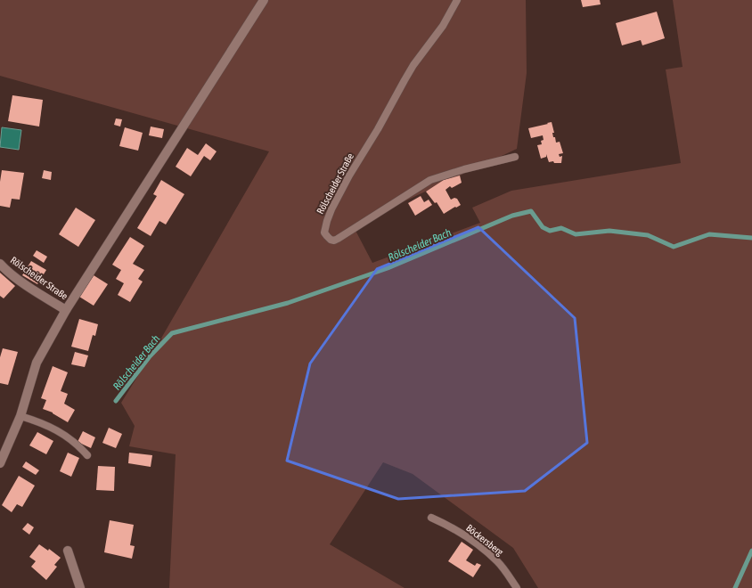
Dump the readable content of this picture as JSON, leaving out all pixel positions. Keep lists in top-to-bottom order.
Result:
{
  "streets": {
    "street": ["Rölscheider Straße"],
    "lane": ["Böckersberg"]
  },
  "water": ["Rölscheider Bach"]
}
